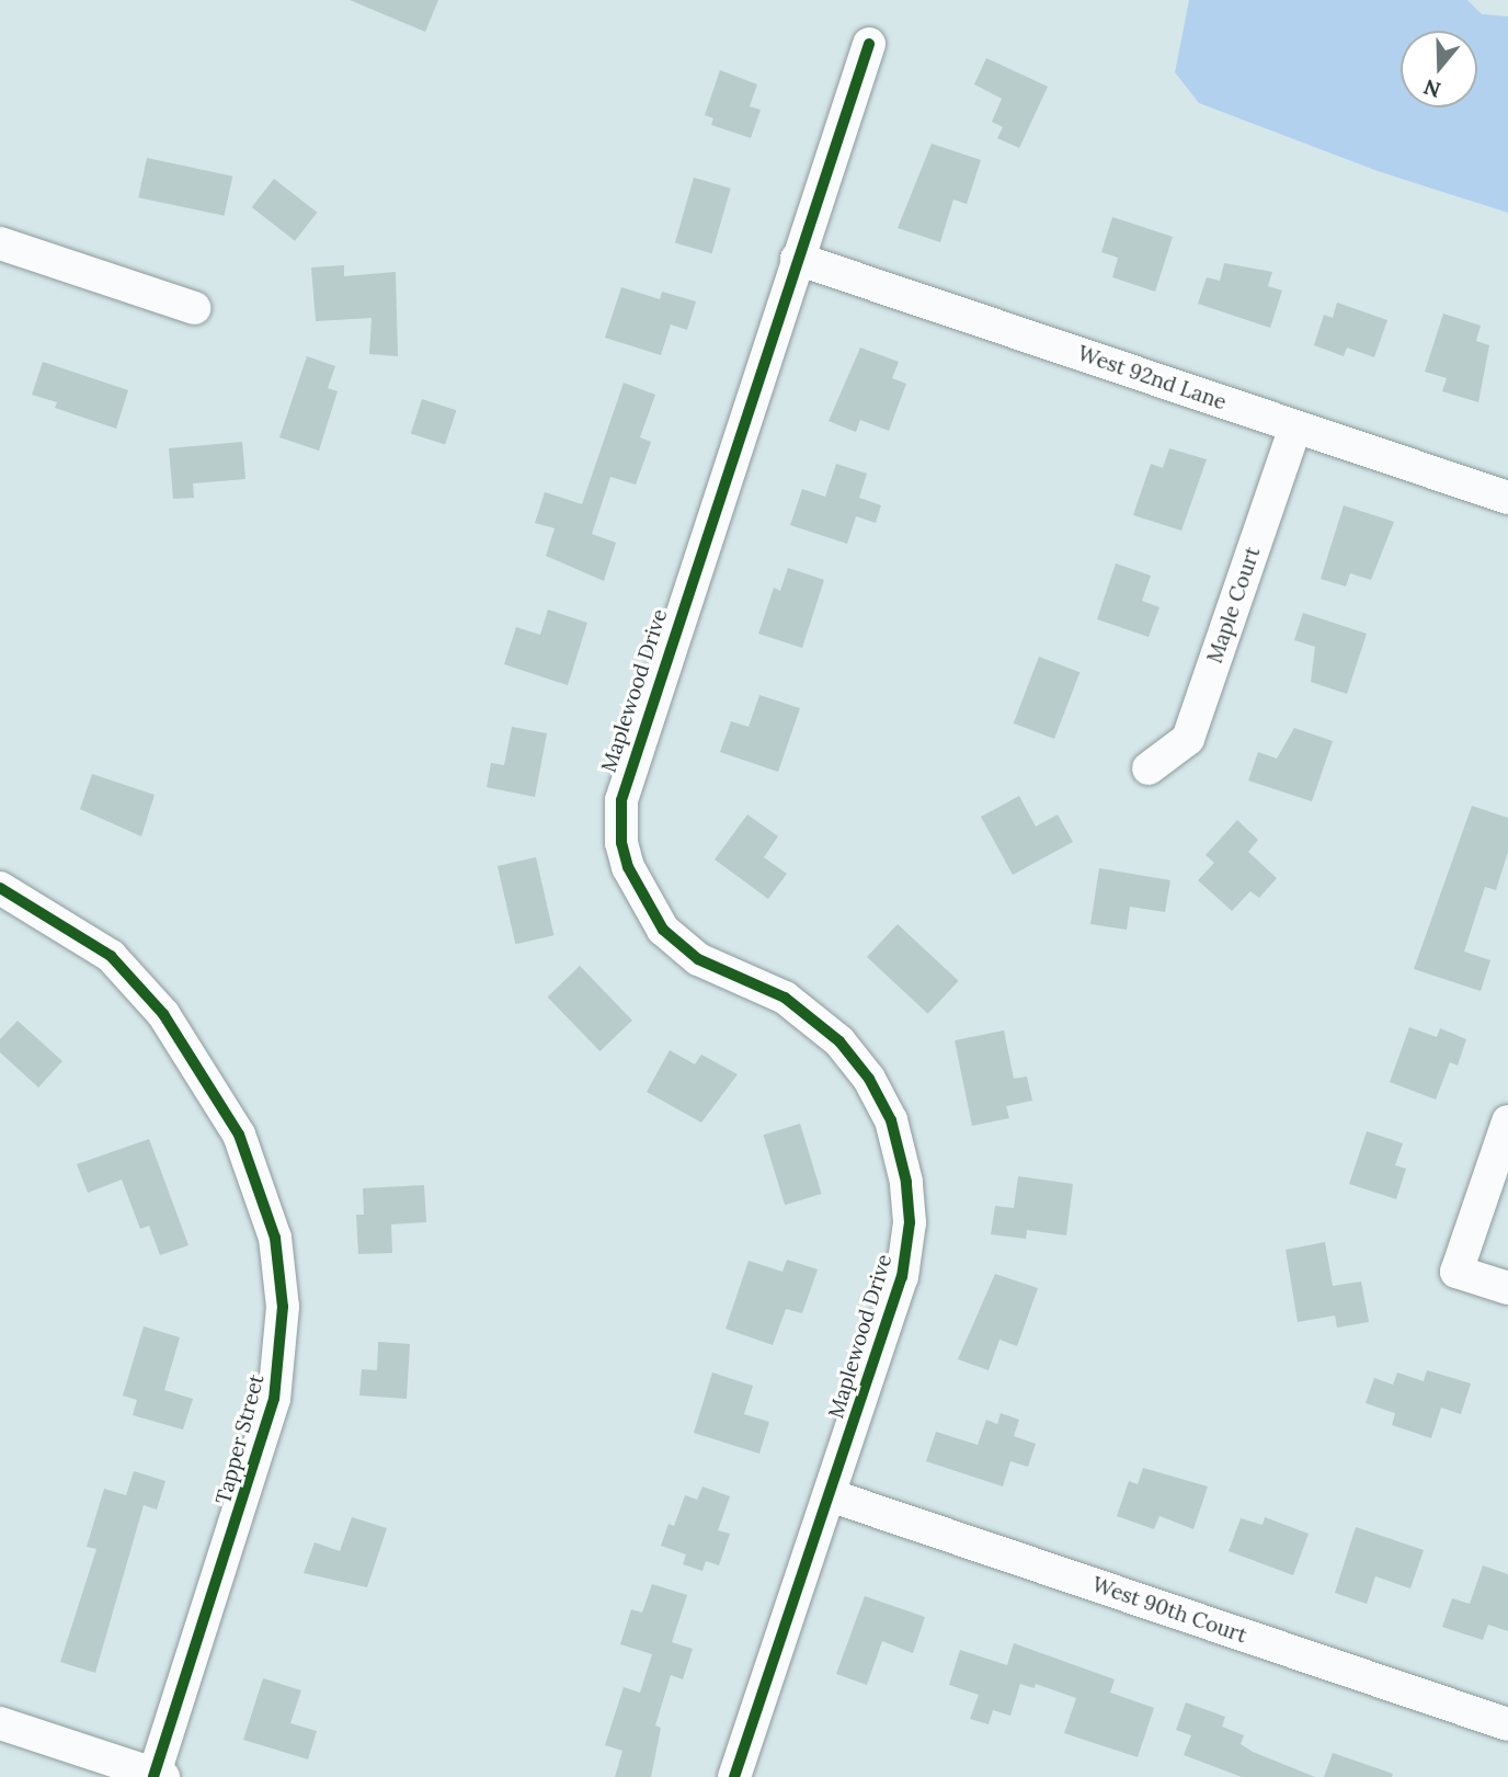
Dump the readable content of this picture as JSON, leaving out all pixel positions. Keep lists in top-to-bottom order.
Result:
{
  "streets": {
    "street": [
      "West 92nd Lane",
      "Maple Court",
      "Maplewood Drive",
      "Tapper Street",
      "West 90th Court"
    ]
  },
  "crossings": [
    ["West 92nd Lane", "Maple Court"],
    ["West 92nd Lane", "Maplewood Drive"],
    ["Maplewood Drive", "West 90th Court"]
  ],
  "north": "bottom"
}
